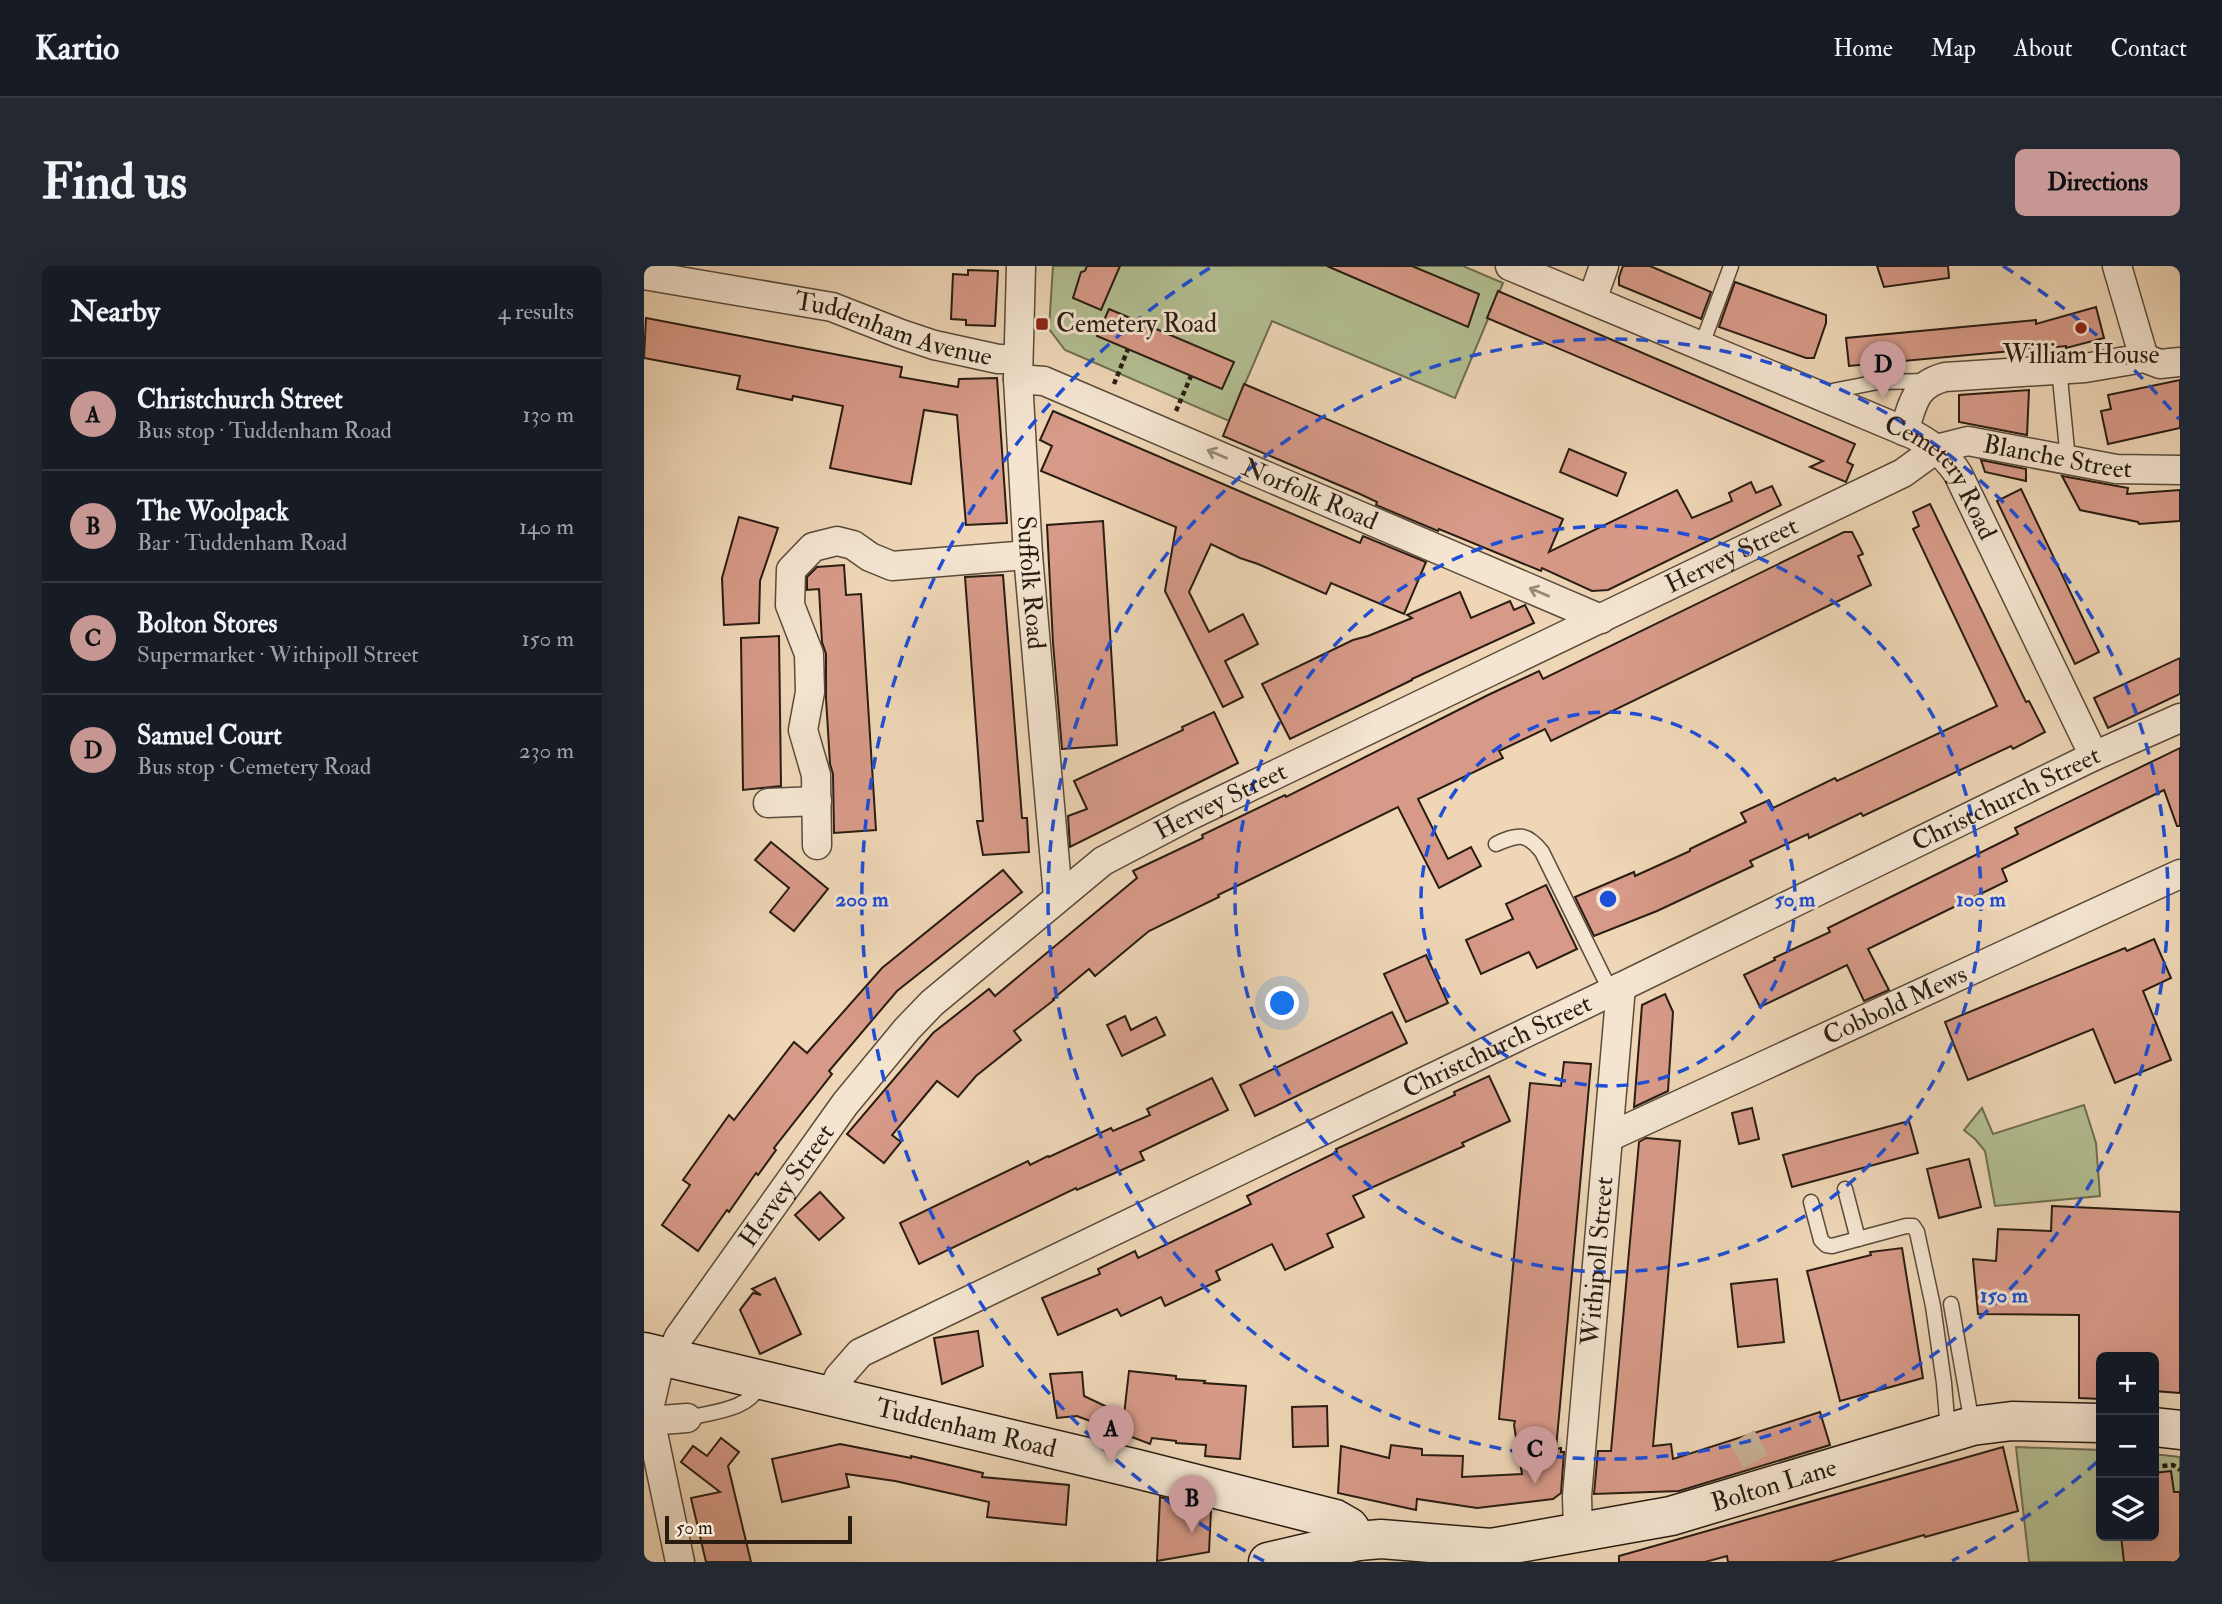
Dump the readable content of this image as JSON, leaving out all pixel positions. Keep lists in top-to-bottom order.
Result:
{
  "streets": {
    "main road": ["Tuddenham Road", "Bolton Lane"],
    "street": [
      "Tuddenham Avenue",
      "Blanche Street",
      "Cemetery Road",
      "Norfolk Road",
      "Hervey Street",
      "Suffolk Road",
      "Christchurch Street",
      "Cobbold Mews",
      "Withipoll Street"
    ]
  },
  "crossings": [
    ["Tuddenham Avenue", "Norfolk Road"],
    ["Tuddenham Avenue", "Suffolk Road"],
    ["Blanche Street", "Cemetery Road"],
    ["Blanche Street", "Hervey Street"],
    ["Cemetery Road", "Hervey Street"],
    ["Cemetery Road", "Christchurch Street"],
    ["Norfolk Road", "Hervey Street"],
    ["Norfolk Road", "Suffolk Road"],
    ["Hervey Street", "Suffolk Road"],
    ["Hervey Street", "Tuddenham Road"],
    ["Christchurch Street", "Withipoll Street"],
    ["Christchurch Street", "Tuddenham Road"],
    ["Cobbold Mews", "Withipoll Street"],
    ["Withipoll Street", "Bolton Lane"],
    ["Tuddenham Road", "Bolton Lane"]
  ],
  "one_way": ["Norfolk Road"],
  "places": {
    "transit": ["Cemetery Road"],
    "other": ["William House"]
  },
  "scale_bar": "50 m",
  "page": {
    "header": "Kartio",
    "nav": [
      "Home",
      "Map",
      "About",
      "Contact"
    ],
    "buttons": "Directions",
    "title": "Find us",
    "heading": ["Nearby", "4 results"],
    "pins": [
      "D",
      "A",
      "C",
      "B"
    ],
    "list": [
      {
        "mark": "A",
        "name": "Christchurch Street",
        "note": "Bus stop · Tuddenham Road",
        "value": "130 m"
      },
      {
        "mark": "B",
        "name": "The Woolpack",
        "note": "Bar · Tuddenham Road",
        "value": "140 m"
      },
      {
        "mark": "C",
        "name": "Bolton Stores",
        "note": "Supermarket · Withipoll Street",
        "value": "150 m"
      },
      {
        "mark": "D",
        "name": "Samuel Court",
        "note": "Bus stop · Cemetery Road",
        "value": "230 m"
      }
    ],
    "map_buttons": ["+", "−"],
    "scale": "50 m"
  },
  "rings": [
    "50 m",
    "100 m",
    "200 m",
    "150 m"
  ]
}
